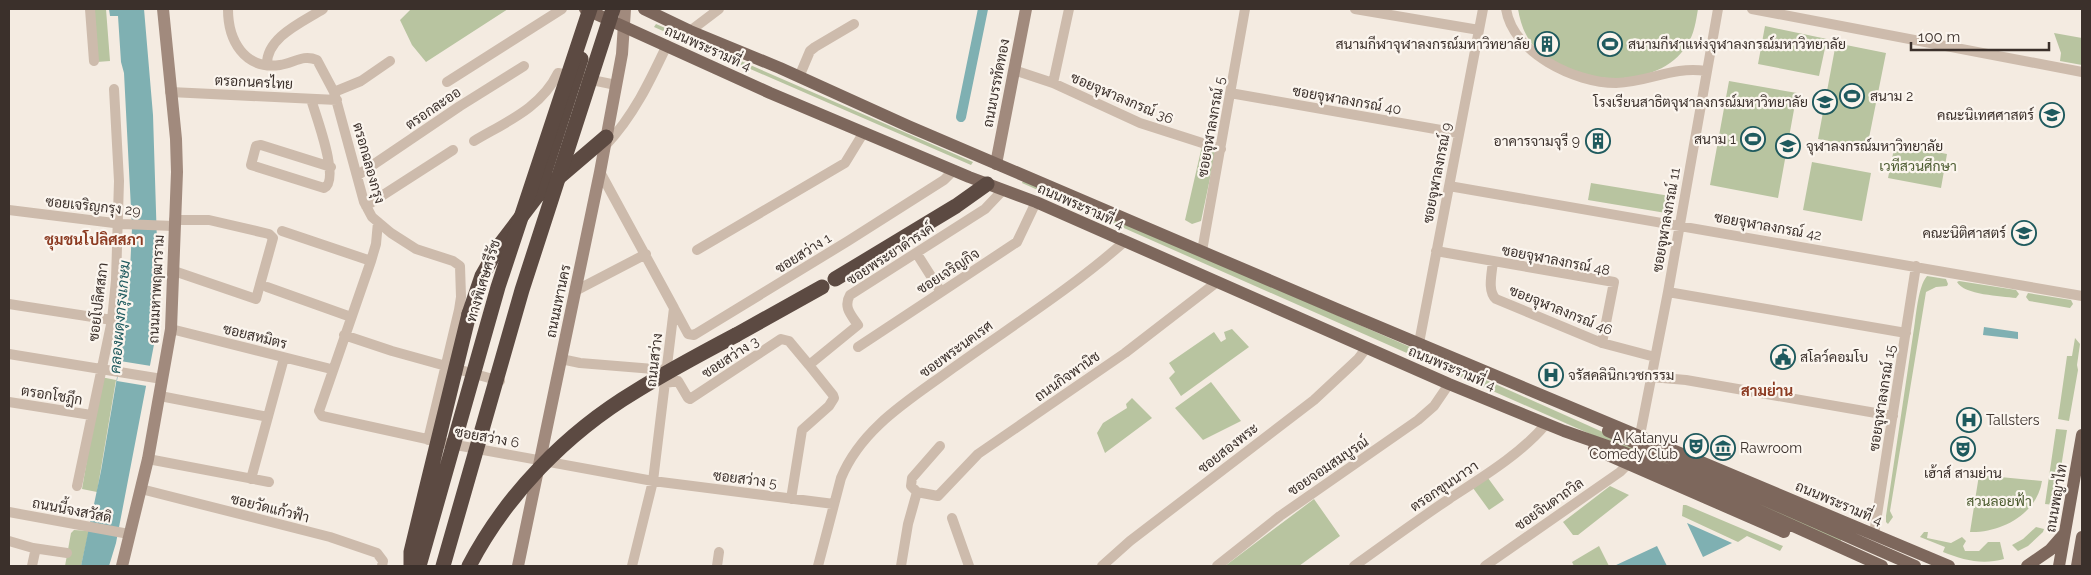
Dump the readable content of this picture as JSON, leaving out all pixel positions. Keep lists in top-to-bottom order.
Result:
{
  "streets": {
    "highway": ["ทางพิเศษศรีรัช"],
    "main road": [
      "ถนนพระรามที่ 4",
      "ถนนบรรทัดทอง",
      "ถนนมหาพฤฒาราม",
      "ถนนมหานคร",
      "ถนนพญาไท"
    ],
    "street": [
      "ตรอกนครไทย",
      "ซอยจุฬาลงกรณ์ 36",
      "ซอยจุฬาลงกรณ์ 40",
      "ตรอกละออ",
      "ซอยจุฬาลงกรณ์ 5",
      "ตรอกฉลองกรุง",
      "ซอยจุฬาลงกรณ์ 9",
      "ซอยเจริญกรุง 29",
      "ซอยจุฬาลงกรณ์ 11",
      "ซอยจุฬาลงกรณ์ 42",
      "ซอยสว่าง 1",
      "ซอยพระยาดำรงค์",
      "ซอยจุฬาลงกรณ์ 48",
      "ซอยเจริญกิจ",
      "ซอยโปลิศสภา",
      "ซอยจุฬาลงกรณ์ 46",
      "ซอยสหมิตร",
      "ซอยพระนคเรศ",
      "ซอยสว่าง 3",
      "ถนนสว่าง",
      "ถนนกิจพานิช",
      "ตรอกโชฎึก",
      "ซอยจุฬาลงกรณ์ 15",
      "ซอยสว่าง 6",
      "ซอยสองพระ",
      "ซอยจอมสมบูรณ์",
      "ซอยสว่าง 5",
      "ตรอกขุนนาวา",
      "ซอยจินดาถวิล",
      "ซอยวัดแก้วฟ้า",
      "ถนนนี้จงสวัสดิ"
    ]
  },
  "crossings": [
    ["ถนนพระรามที่ 4", "ถนนบรรทัดทอง"],
    ["ถนนพระรามที่ 4", "ซอยจุฬาลงกรณ์ 5"],
    ["ถนนพระรามที่ 4", "ซอยจุฬาลงกรณ์ 9"],
    ["ถนนพระรามที่ 4", "ซอยจุฬาลงกรณ์ 11"],
    ["ถนนพระรามที่ 4", "ซอยสว่าง 1"],
    ["ถนนพระรามที่ 4", "ซอยพระยาดำรงค์"],
    ["ถนนพระรามที่ 4", "ซอยเจริญกิจ"],
    ["ถนนพระรามที่ 4", "ทางพิเศษศรีรัช"],
    ["ถนนพระรามที่ 4", "ถนนมหานคร"],
    ["ถนนพระรามที่ 4", "ซอยพระนคเรศ"],
    ["ถนนพระรามที่ 4", "ถนนกิจพานิช"],
    ["ถนนพระรามที่ 4", "ซอยจุฬาลงกรณ์ 15"],
    ["ถนนพระรามที่ 4", "ซอยสองพระ"],
    ["ถนนพระรามที่ 4", "ซอยจอมสมบูรณ์"],
    ["ถนนพระรามที่ 4", "ตรอกขุนนาวา"],
    ["ถนนพระรามที่ 4", "ซอยจินดาถวิล"],
    ["ตรอกนครไทย", "ตรอกฉลองกรุง"],
    ["ตรอกนครไทย", "ถนนมหาพฤฒาราม"],
    ["ถนนบรรทัดทอง", "ซอยจุฬาลงกรณ์ 36"],
    ["ซอยจุฬาลงกรณ์ 36", "ซอยจุฬาลงกรณ์ 5"],
    ["ซอยจุฬาลงกรณ์ 40", "ซอยจุฬาลงกรณ์ 5"],
    ["ซอยจุฬาลงกรณ์ 40", "ซอยจุฬาลงกรณ์ 9"],
    ["ตรอกละออ", "ตรอกฉลองกรุง"],
    ["ตรอกฉลองกรุง", "ซอยสว่าง 6"],
    ["ซอยจุฬาลงกรณ์ 9", "ซอยจุฬาลงกรณ์ 42"],
    ["ซอยจุฬาลงกรณ์ 9", "ซอยจุฬาลงกรณ์ 48"],
    ["ซอยเจริญกรุง 29", "ถนนมหาพฤฒาราม"],
    ["ซอยเจริญกรุง 29", "ซอยโปลิศสภา"],
    ["ซอยจุฬาลงกรณ์ 11", "ซอยจุฬาลงกรณ์ 42"],
    ["ซอยจุฬาลงกรณ์ 11", "ซอยจุฬาลงกรณ์ 46"],
    ["ซอยจุฬาลงกรณ์ 42", "ซอยจุฬาลงกรณ์ 15"],
    ["ซอยสว่าง 1", "ถนนสว่าง"],
    ["ซอยพระยาดำรงค์", "ซอยสว่าง 3"],
    ["ซอยจุฬาลงกรณ์ 48", "ซอยจุฬาลงกรณ์ 46"],
    ["ถนนมหาพฤฒาราม", "ซอยสหมิตร"],
    ["ถนนมหาพฤฒาราม", "ซอยวัดแก้วฟ้า"],
    ["ถนนมหาพฤฒาราม", "ถนนนี้จงสวัสดิ"],
    ["ถนนมหานคร", "ซอยสว่าง 6"],
    ["ซอยโปลิศสภา", "ตรอกโชฎึก"],
    ["ซอยสหมิตร", "ซอยสว่าง 6"],
    ["ซอยพระนคเรศ", "ซอยสว่าง 5"],
    ["ซอยสว่าง 3", "ถนนสว่าง"],
    ["ถนนสว่าง", "ซอยสว่าง 6"],
    ["ถนนสว่าง", "ซอยสว่าง 5"],
    ["ซอยสว่าง 6", "ซอยสว่าง 5"]
  ],
  "districts": ["ชุมชนโปลิศสภา", "สามย่าน"],
  "water": ["คลองผดุงกรุงเกษม"],
  "parks": ["เวทีสวนศึกษา", "สวนลอยฟ้า"],
  "places": {
    "building": ["สนามกีฬาจุฬาลงกรณ์มหาวิทยาลัย", "อาคารจามจุรี 9"],
    "sports": ["สนามกีฬาแห่งจุฬาลงกรณ์มหาวิทยาลัย", "สนาม 2", "สนาม 1"],
    "school or university": [
      "โรงเรียนสาธิตจุฬาลงกรณ์มหาวิทยาลัย",
      "คณะนิเทศศาสตร์",
      "จุฬาลงกรณ์มหาวิทยาลัย",
      "คณะนิติศาสตร์"
    ],
    "public building": ["สโลว์คอมโบ"],
    "hospital": ["จรัสคลินิกเวชกรรม", "Tallsters"],
    "theatre": ["A Katanyu Comedy Club", "เฮ้าส์ สามย่าน"],
    "museum": ["Rawroom"]
  },
  "scale_bar": "100 m"
}
